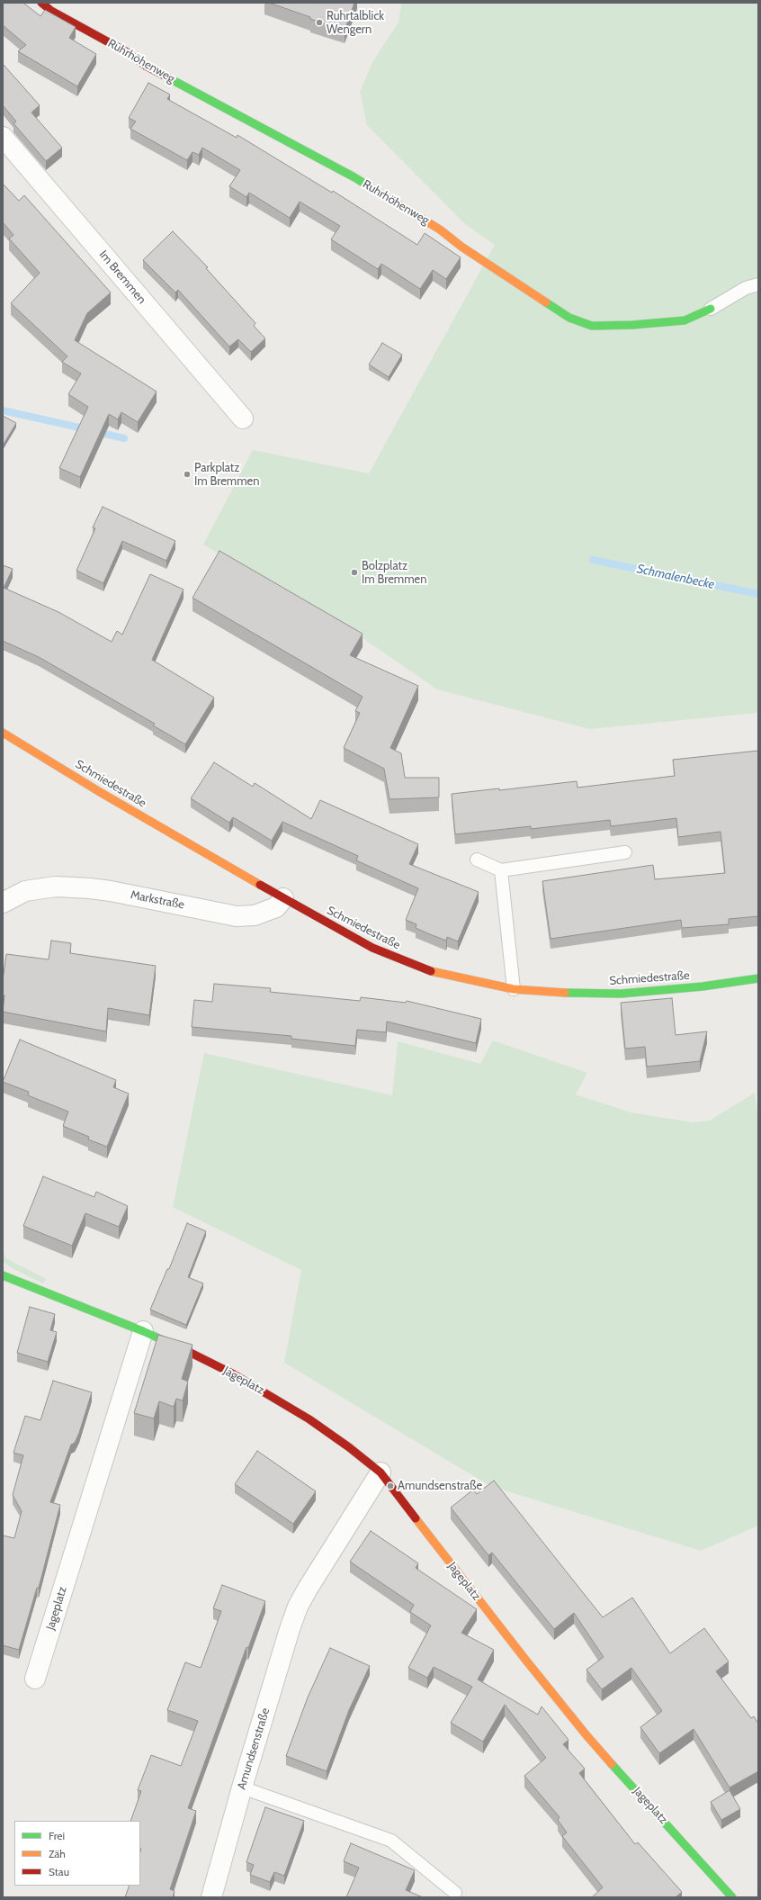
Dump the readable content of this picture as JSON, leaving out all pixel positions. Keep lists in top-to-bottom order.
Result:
{
  "streets": {
    "street": [
      "Ruhrhöhenweg",
      "Im Bremmen",
      "Schmiedestraße",
      "Markstraße",
      "Jageplatz",
      "Amundsenstraße"
    ]
  },
  "crossings": [
    ["Schmiedestraße", "Markstraße"],
    ["Jageplatz", "Amundsenstraße"]
  ],
  "water": ["Schmalenbecke"],
  "places": [
    "Ruhrtalblick Wengern",
    "Parkplatz Im Bremmen",
    "Bolzplatz Im Bremmen",
    "Amundsenstraße"
  ],
  "legend": ["Frei", "Zäh", "Stau"]
}
